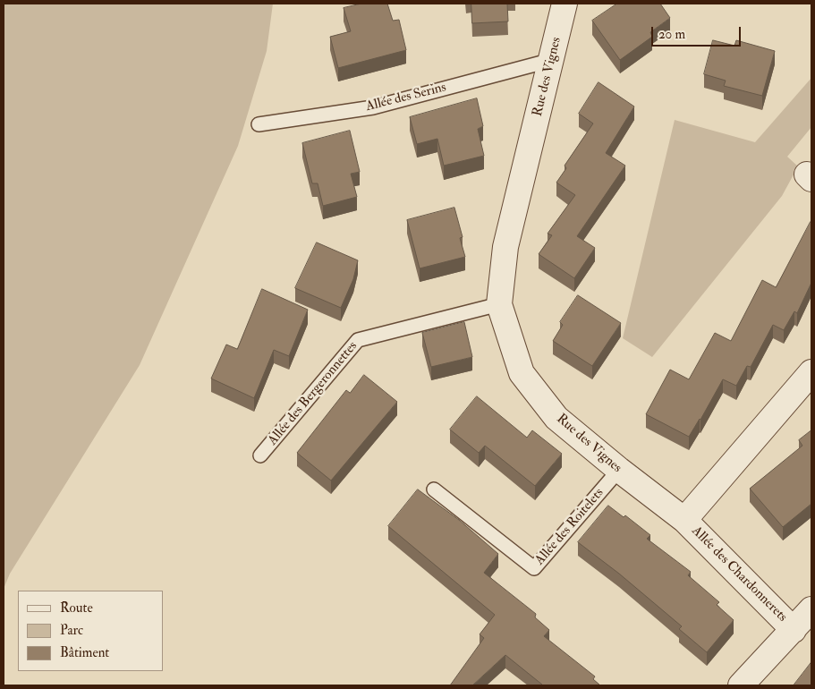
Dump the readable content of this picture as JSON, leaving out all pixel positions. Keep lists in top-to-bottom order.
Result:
{
  "streets": {
    "street": ["Rue des Vignes", "Allée des Chardonnerets"],
    "lane": ["Allée des Serins", "Allée des Bergeronnettes", "Allée des Roitelets"]
  },
  "crossings": [
    ["Rue des Vignes", "Allée des Serins"],
    ["Rue des Vignes", "Allée des Bergeronnettes"],
    ["Rue des Vignes", "Allée des Roitelets"],
    ["Rue des Vignes", "Allée des Chardonnerets"]
  ],
  "legend": ["Route", "Parc", "Bâtiment"],
  "scale_bar": "20 m"
}
